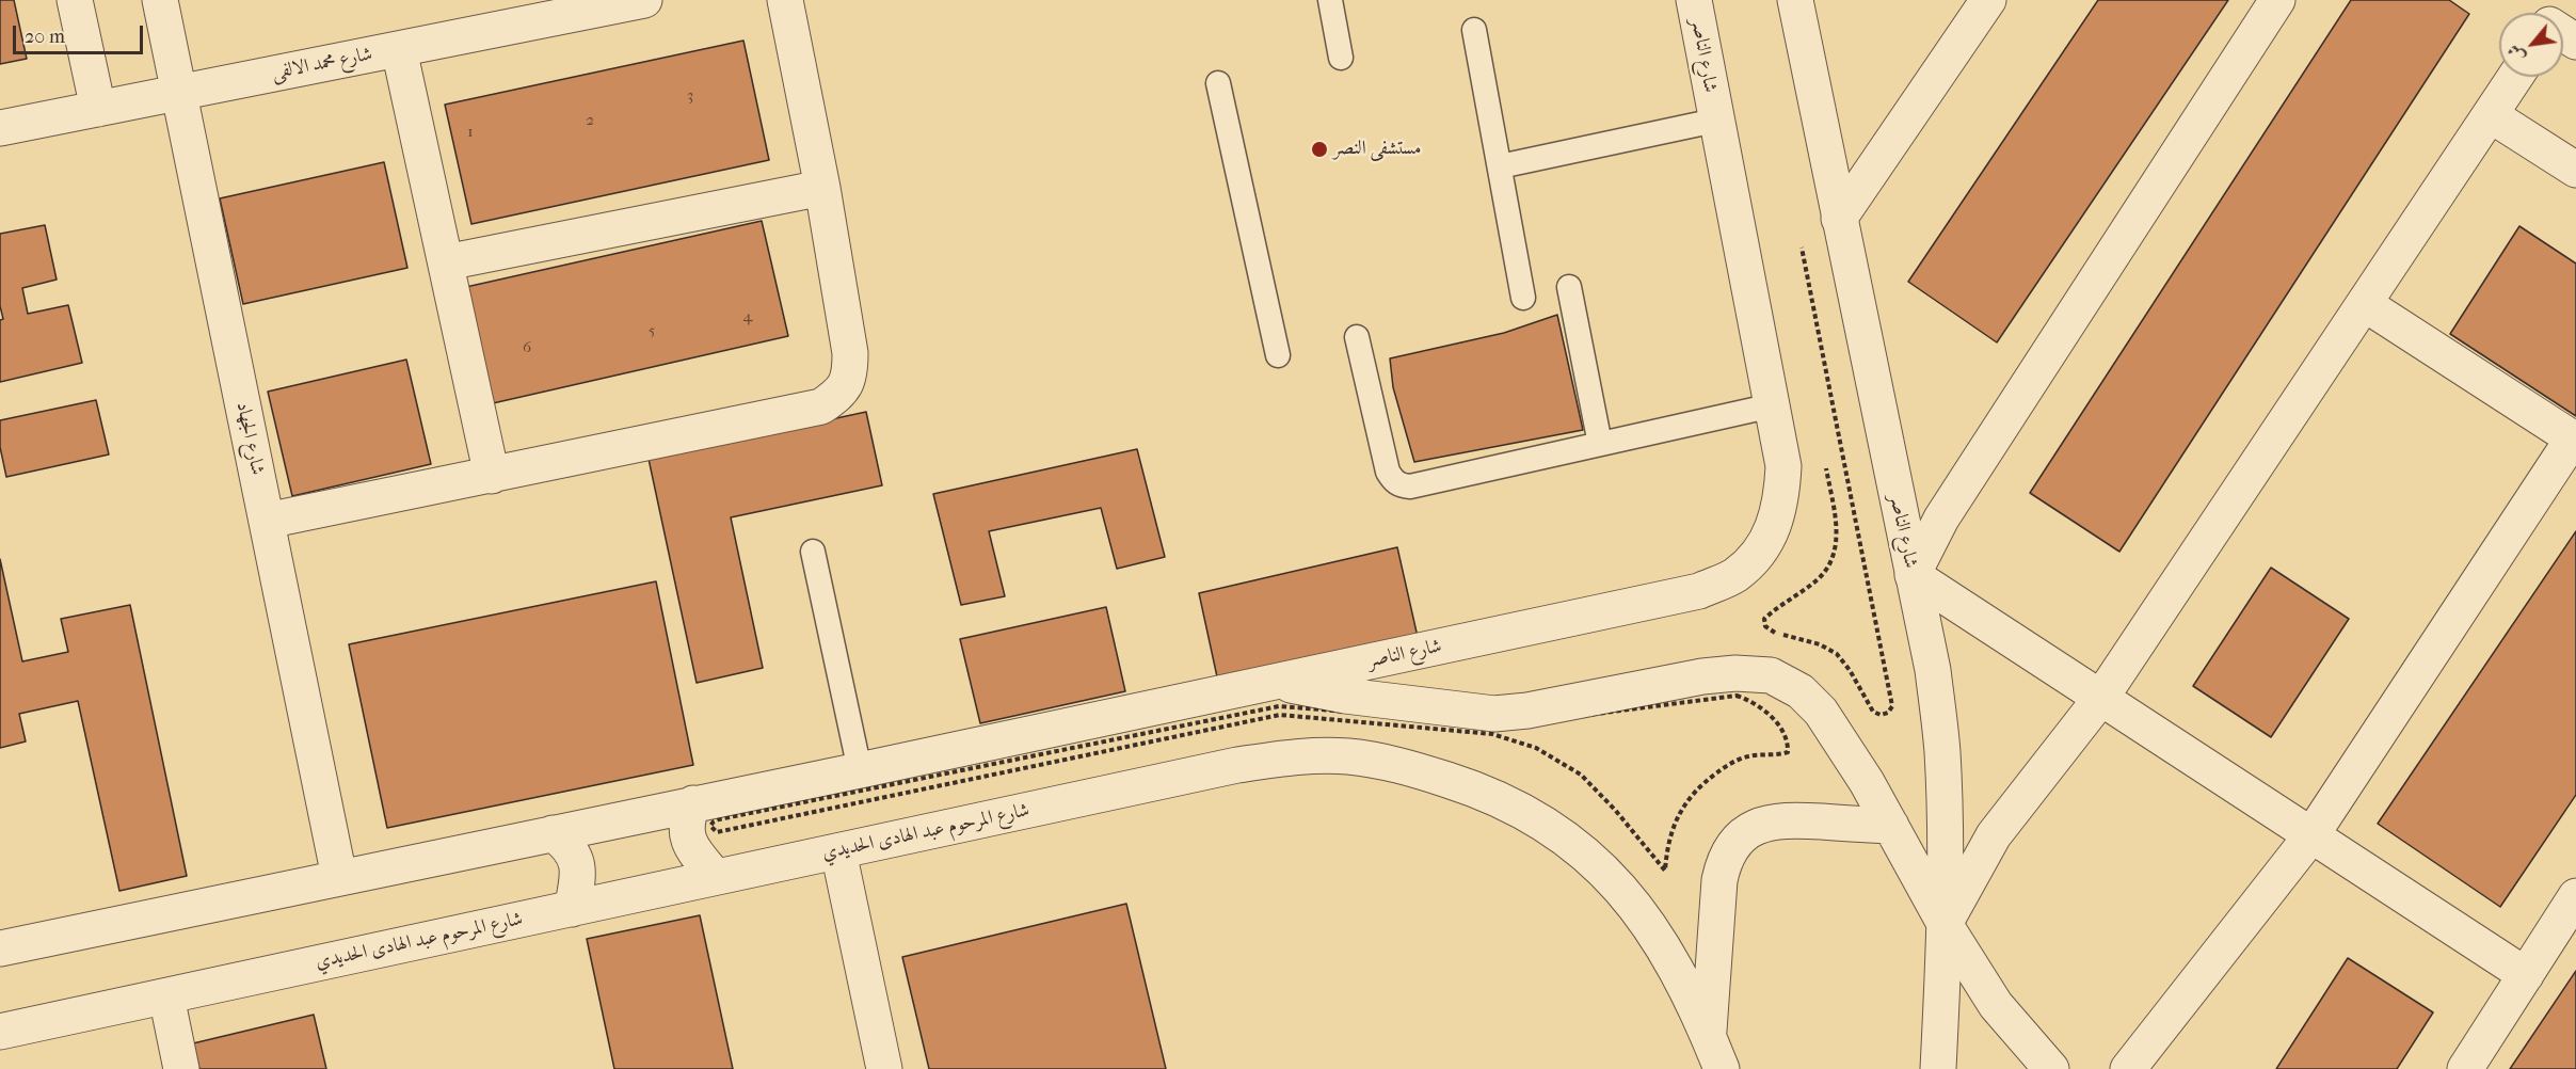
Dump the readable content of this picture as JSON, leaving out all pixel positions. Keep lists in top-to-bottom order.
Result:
{
  "streets": {
    "street": [
      "شارع الناصر",
      "شارع محمد الالفى",
      "شارع الجهاد",
      "شارع المرحوم عبد الهادى الحديدي"
    ]
  },
  "crossings": [
    ["شارع محمد الالفى", "شارع الجهاد"]
  ],
  "places": ["مستشفى النصر"],
  "house_numbers": [
    "3",
    "2",
    "1",
    "4",
    "5",
    "6"
  ],
  "scale_bar": "20 m",
  "north": "bottom left"
}
